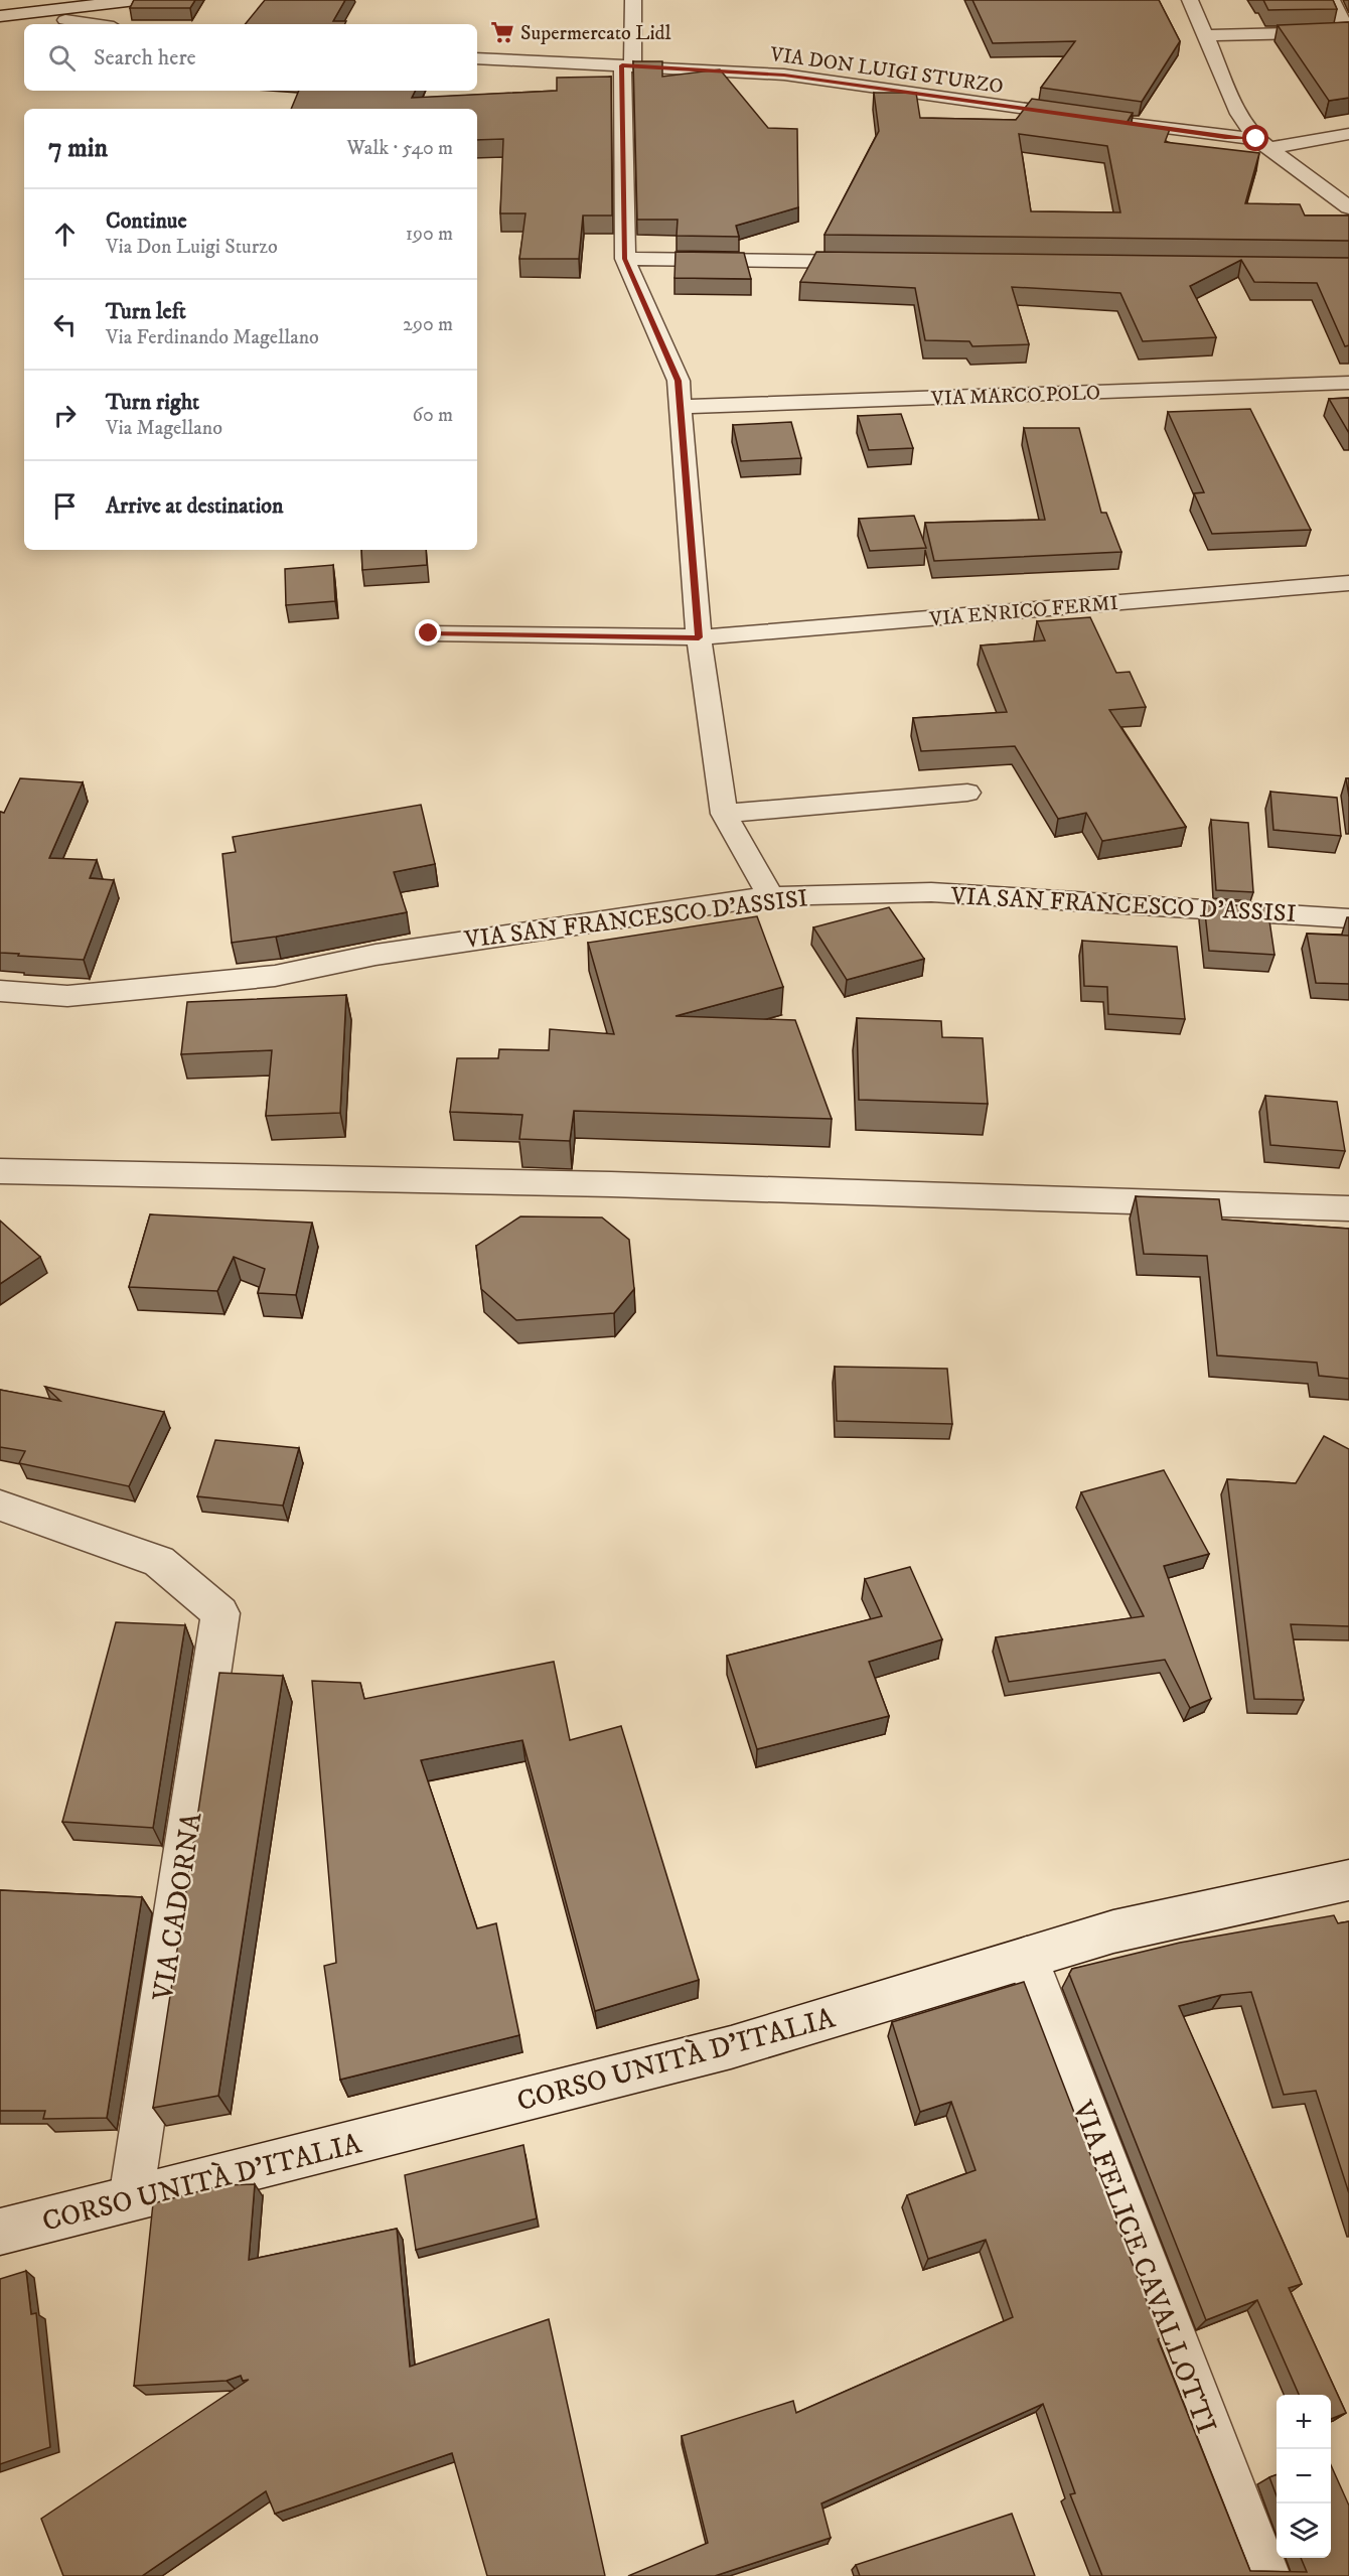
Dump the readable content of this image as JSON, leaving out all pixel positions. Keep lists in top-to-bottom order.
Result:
{
  "streets": {
    "street": [
      "VIA DON LUIGI STURZO",
      "VIA MARCO POLO",
      "VIA ENRICO FERMI",
      "VIA SAN FRANCESCO D'ASSISI",
      "VIA CADORNA",
      "CORSO UNITÀ D'ITALIA",
      "VIA FELICE CAVALLOTTI"
    ]
  },
  "crossings": [
    ["VIA CADORNA", "CORSO UNITÀ D'ITALIA"],
    ["CORSO UNITÀ D'ITALIA", "VIA FELICE CAVALLOTTI"]
  ],
  "places": {
    "supermarket": ["Supermercato Lidl"]
  },
  "page": {
    "search": "Search here",
    "heading": ["7 min", "Walk · 540 m"],
    "list": [
      ["Continue", "Via Don Luigi Sturzo", "190 m"],
      ["Turn left", "Via Ferdinando Magellano", "290 m"],
      ["Turn right", "Via Magellano", "60 m"],
      "Arrive at destination"
    ],
    "map_buttons": ["+", "−"]
  }
}
